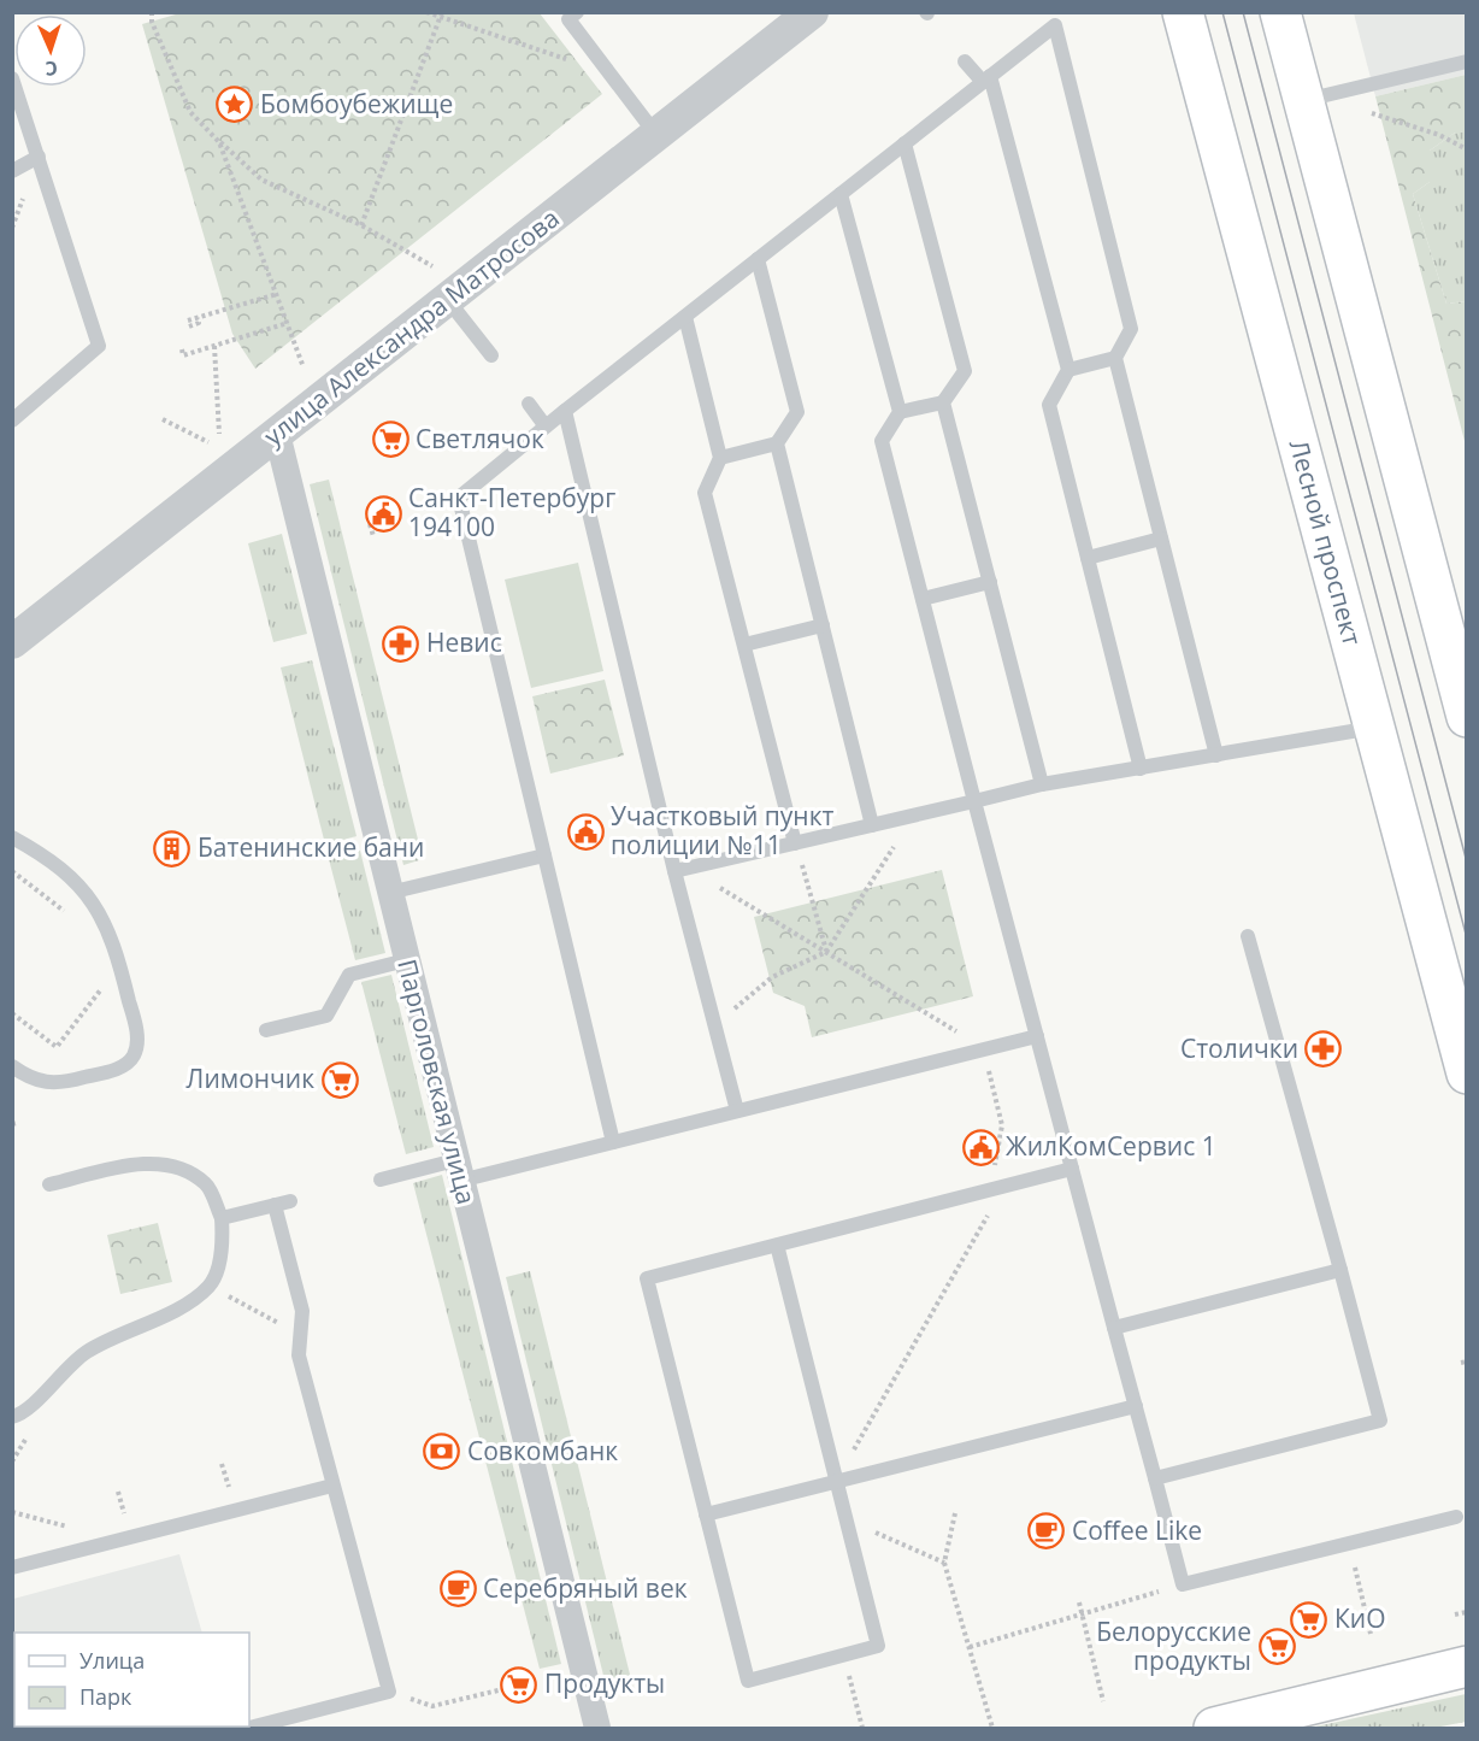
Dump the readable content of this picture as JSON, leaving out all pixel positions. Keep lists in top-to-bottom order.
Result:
{
  "streets": {
    "main road": ["Лесной проспект"],
    "street": ["улица Александра Матросова", "Парголовская улица"]
  },
  "crossings": [
    ["улица Александра Матросова", "Парголовская улица"]
  ],
  "places": {
    "place": ["Бомбоубежище"],
    "supermarket": [
      "Светлячок",
      "Лимончик",
      "КиО",
      "Белорусские продукты",
      "Продукты"
    ],
    "public building": ["Санкт-Петербург 194100", "Участковый пункт полиции №11", "ЖилКомСервис 1"],
    "pharmacy": ["Невис", "Столички"],
    "building": ["Батенинские бани"],
    "bank": ["Совкомбанк"],
    "cafe": ["Coffee Like", "Серебряный век"]
  },
  "legend": ["Улица", "Парк"],
  "north": "bottom"
}
